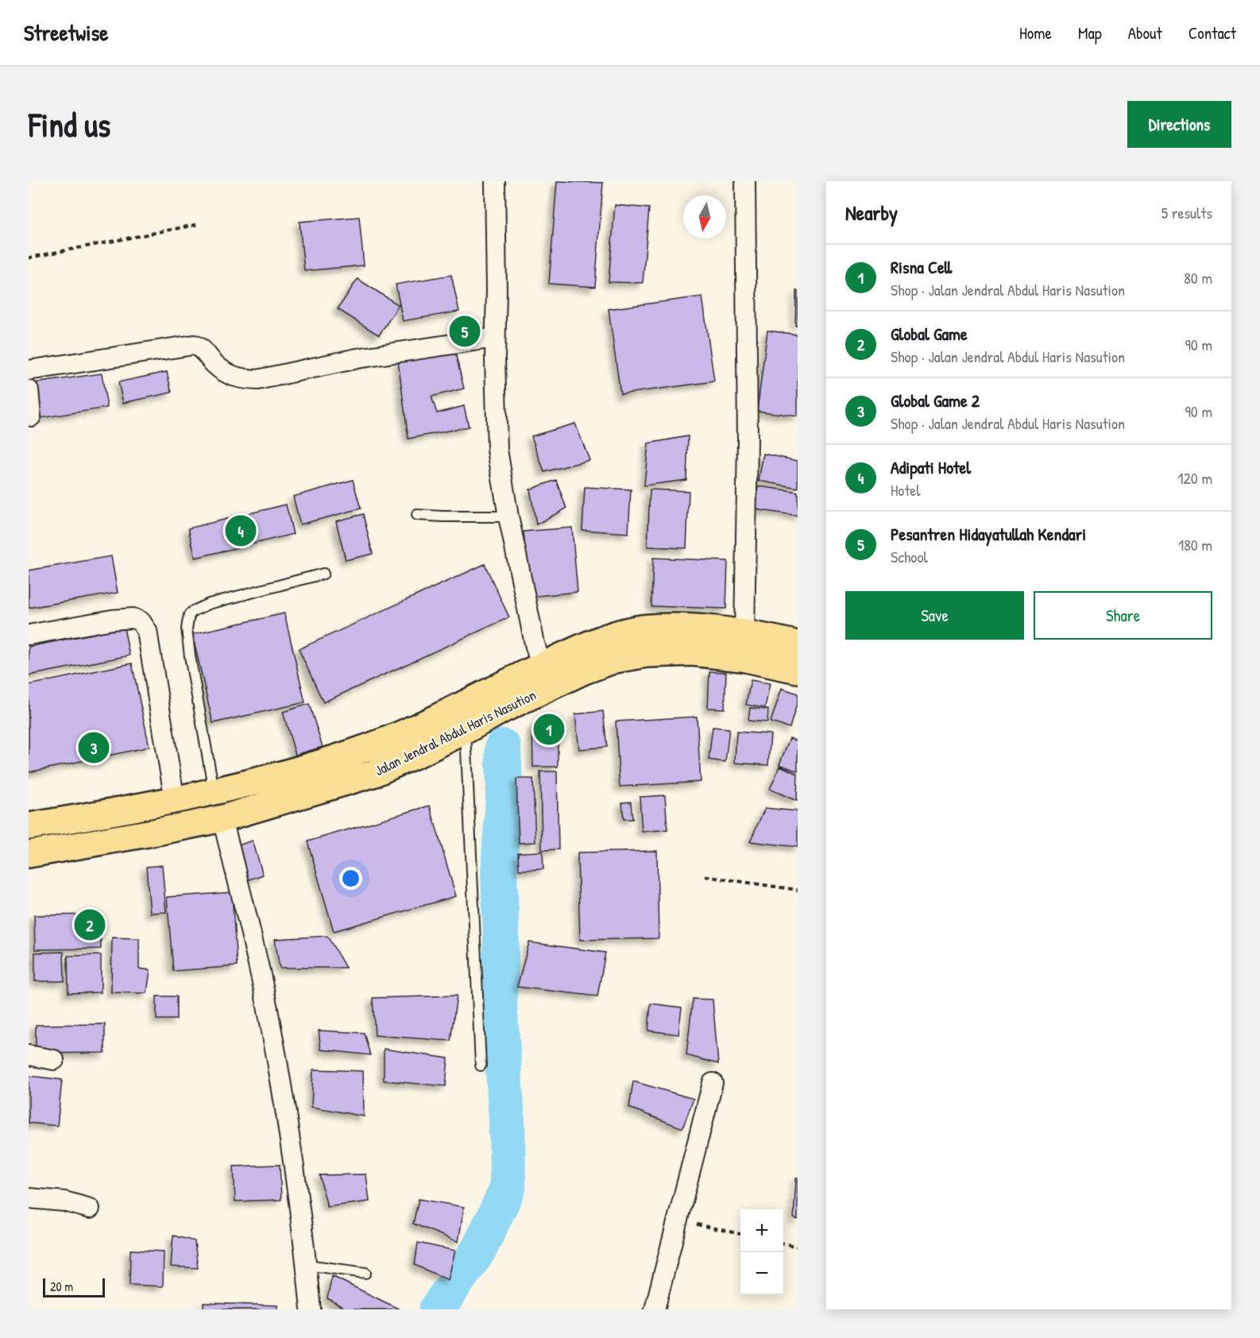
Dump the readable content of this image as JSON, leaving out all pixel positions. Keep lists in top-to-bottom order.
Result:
{
  "streets": {
    "highway": ["Jalan Jendral Abdul Haris Nasution"]
  },
  "scale_bar": "20 m",
  "north": "bottom",
  "page": {
    "header": "Streetwise",
    "nav": [
      "Home",
      "Map",
      "About",
      "Contact"
    ],
    "buttons": [
      "Directions",
      ["Save", "Share"]
    ],
    "title": "Find us",
    "heading": ["Nearby", "5 results"],
    "list": [
      {
        "mark": "1",
        "name": "Risna Cell",
        "note": "Shop · Jalan Jendral Abdul Haris Nasution",
        "value": "80 m"
      },
      {
        "mark": "2",
        "name": "Global Game",
        "note": "Shop · Jalan Jendral Abdul Haris Nasution",
        "value": "90 m"
      },
      {
        "mark": "3",
        "name": "Global Game 2",
        "note": "Shop · Jalan Jendral Abdul Haris Nasution",
        "value": "90 m"
      },
      {
        "mark": "4",
        "name": "Adipati Hotel",
        "note": "Hotel",
        "value": "120 m"
      },
      {
        "mark": "5",
        "name": "Pesantren Hidayatullah Kendari",
        "note": "School",
        "value": "180 m"
      }
    ],
    "pins": [
      "5",
      "4",
      "1",
      "3",
      "2"
    ],
    "map_buttons": ["+", "−"],
    "scale": "20 m"
  }
}
